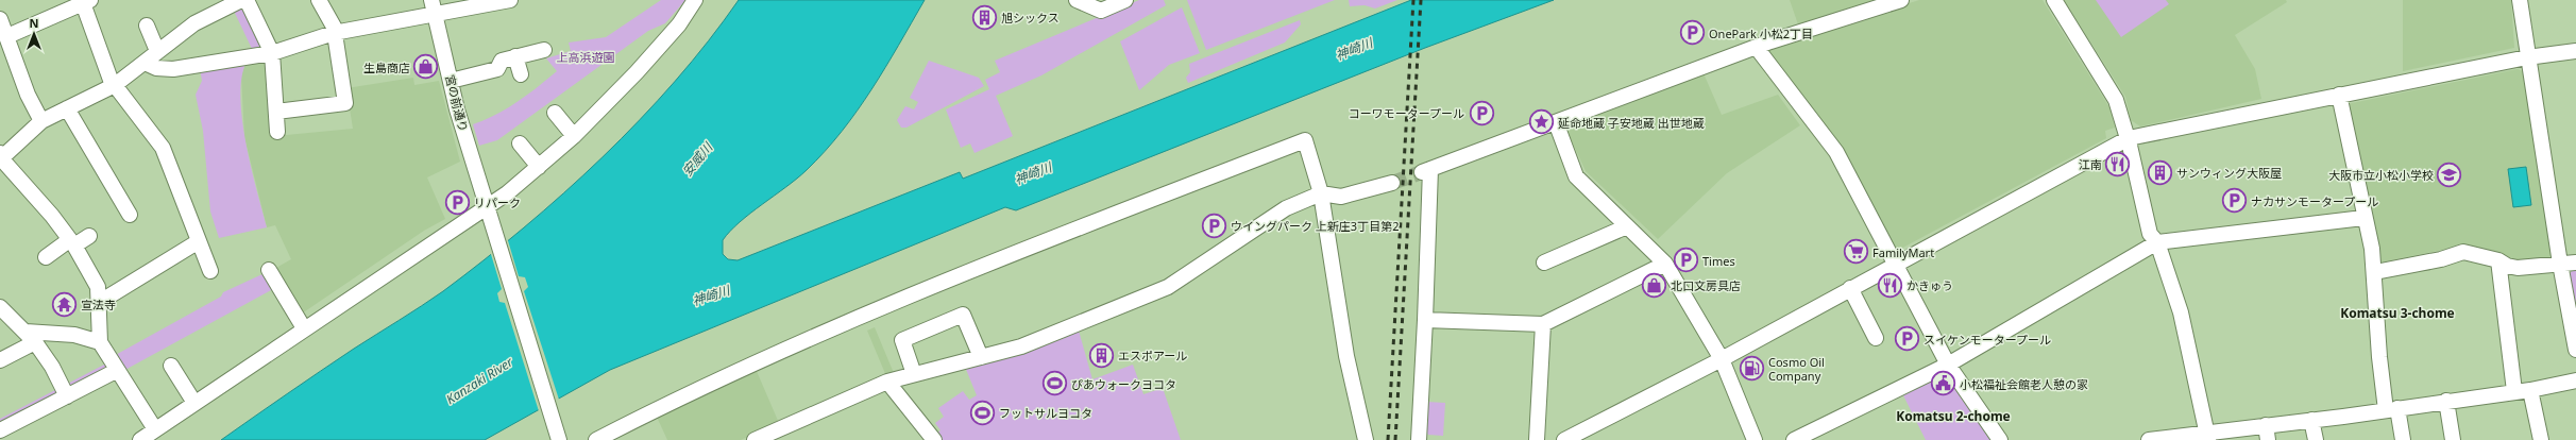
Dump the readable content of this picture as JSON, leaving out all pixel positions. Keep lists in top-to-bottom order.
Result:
{
  "streets": {
    "street": ["宮の前通り"]
  },
  "districts": ["Komatsu 3-chome", "Komatsu 2-chome"],
  "water": ["神崎川", "安威川", "Kanzaki River"],
  "parks": ["上高浜遊園"],
  "places": {
    "building": ["旭シックス", "サンウィング大阪屋", "エスポアール"],
    "parking": [
      "OnePark 小松2丁目",
      "コーワモータープール",
      "ナカサンモータープール",
      "リパーク",
      "ウイングパーク 上新庄3丁目第2",
      "Times",
      "スイケンモータープール"
    ],
    "shop": ["生島商店", "北口文房具店"],
    "place": ["延命地蔵 子安地蔵 出世地蔵"],
    "restaurant": ["江南", "かきゅう"],
    "school or university": ["大阪市立小松小学校"],
    "supermarket": ["FamilyMart"],
    "temple": ["宣法寺"],
    "fuel station": ["Cosmo Oil Company"],
    "sports": ["ぴあウォークヨコタ", "フットサルヨコタ"],
    "public building": ["小松福祉会館老人憩の家"]
  },
  "north": "top"
}
